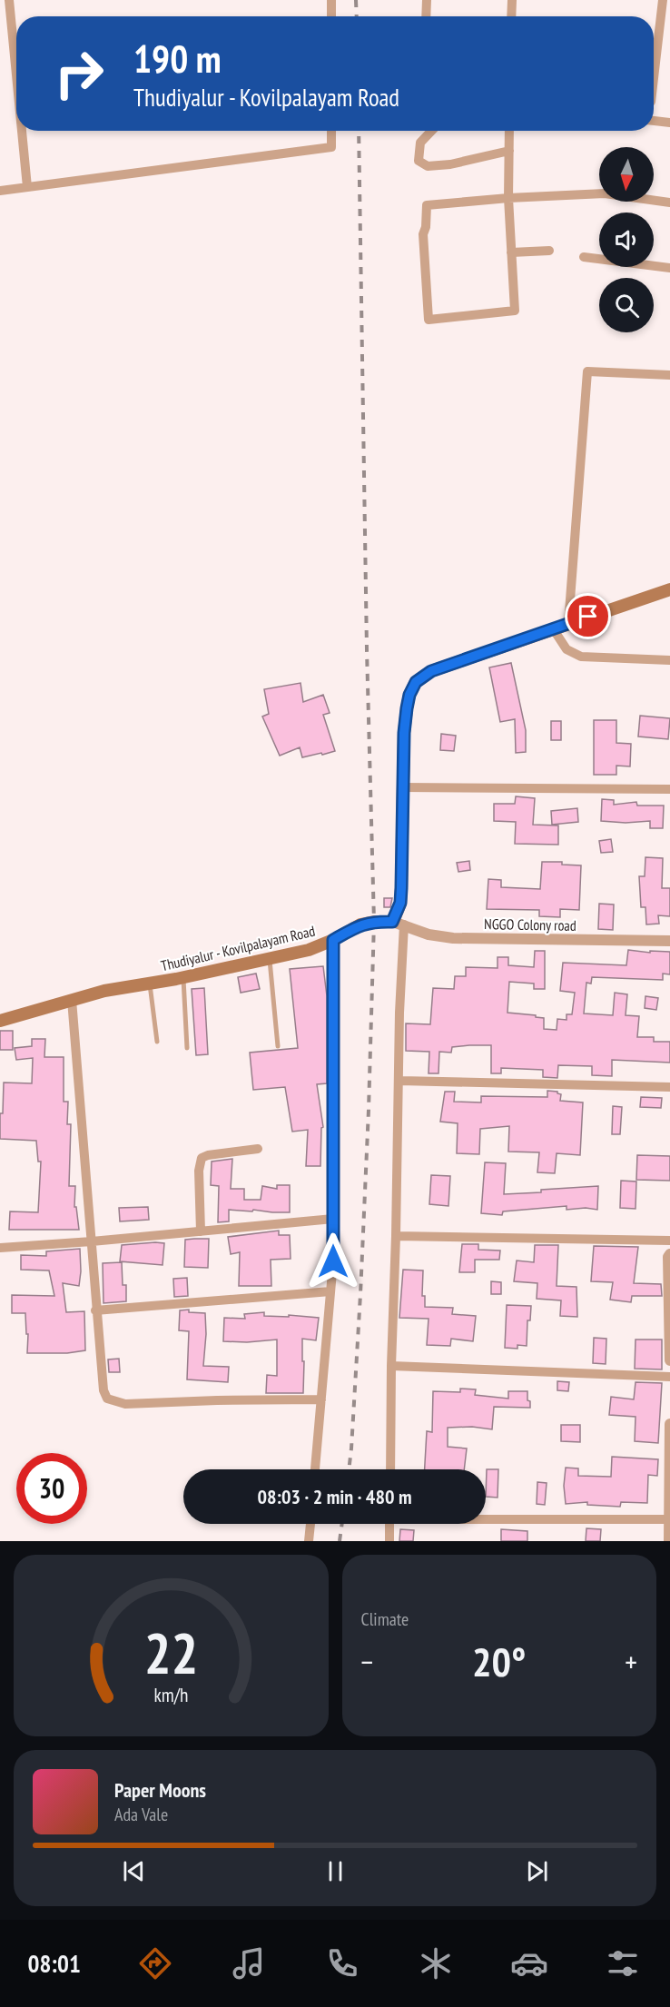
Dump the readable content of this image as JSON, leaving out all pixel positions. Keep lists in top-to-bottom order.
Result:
{
  "streets": {
    "main road": ["Thudiyalur - Kovilpalayam Road"],
    "street": ["NGGO Colony road"]
  },
  "crossings": [
    ["NGGO Colony road", "Thudiyalur - Kovilpalayam Road"]
  ],
  "north": "bottom",
  "page": {
    "turn": ["190 m", "Thudiyalur - Kovilpalayam Road"],
    "limit": "30",
    "trip": "08:03 · 2 min · 480 m",
    "tile": "Climate",
    "heat": ["−", "20°", "+"],
    "song": ["Paper Moons", "Ada Vale"],
    "tabs": "08:01",
    "gauge": ["22", "km/h"]
  }
}
